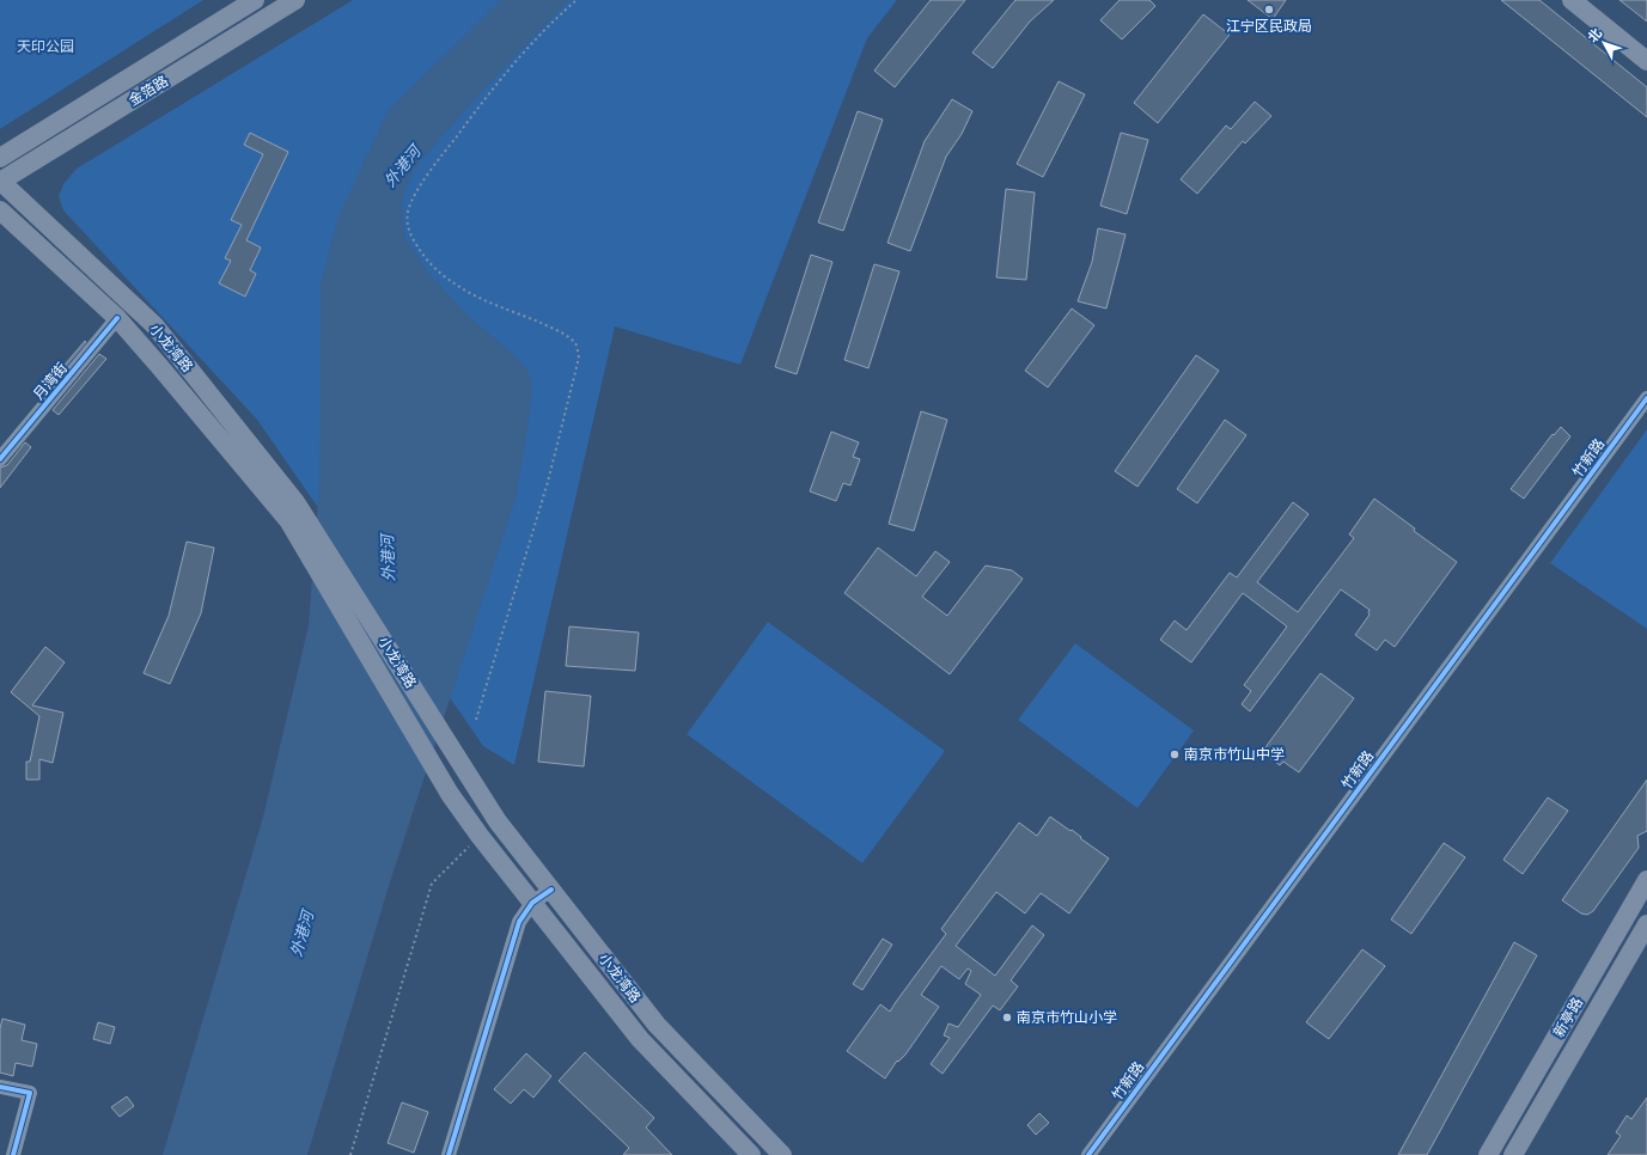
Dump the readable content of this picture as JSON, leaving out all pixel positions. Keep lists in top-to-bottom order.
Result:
{
  "streets": {
    "main road": ["金箔路", "小龙湾路", "新亭路"],
    "street": ["月湾街", "竹新路"]
  },
  "crossings": [
    ["金箔路", "小龙湾路"],
    ["小龙湾路", "月湾街"]
  ],
  "water": ["外港河"],
  "parks": ["天印公园"],
  "places": ["江宁区民政局", "南京市竹山中学", "南京市竹山小学"],
  "north": "top left"
}
